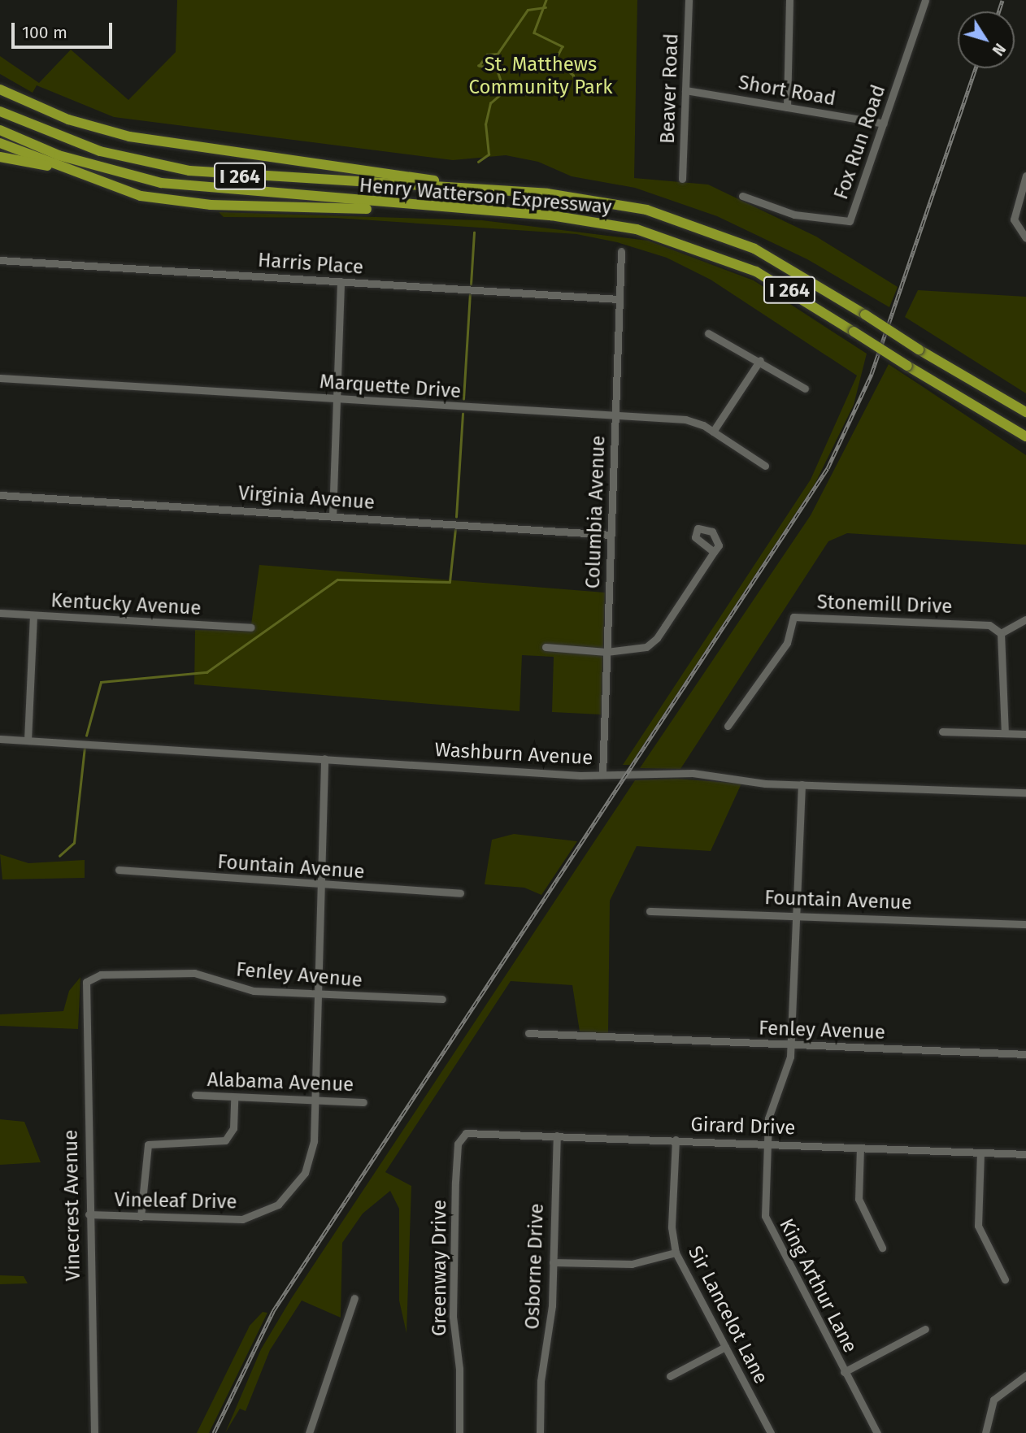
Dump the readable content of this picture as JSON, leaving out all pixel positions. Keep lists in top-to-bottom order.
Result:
{
  "streets": {
    "highway": ["I 264", "Henry Watterson Expressway"],
    "street": [
      "Beaver Road",
      "Short Road",
      "Fox Run Road",
      "Harris Place",
      "Marquette Drive",
      "Virginia Avenue",
      "Columbia Avenue",
      "Kentucky Avenue",
      "Stonemill Drive",
      "Washburn Avenue",
      "Fountain Avenue",
      "Fenley Avenue",
      "Alabama Avenue",
      "Girard Drive",
      "Vineleaf Drive",
      "Vinecrest Avenue",
      "Osborne Drive",
      "Greenway Drive",
      "King Arthur Lane",
      "Sir Lancelot Lane"
    ]
  },
  "crossings": [
    ["Beaver Road", "Short Road"],
    ["Short Road", "Fox Run Road"],
    ["Harris Place", "Columbia Avenue"],
    ["Marquette Drive", "Columbia Avenue"],
    ["Virginia Avenue", "Columbia Avenue"],
    ["Columbia Avenue", "Washburn Avenue"],
    ["Washburn Avenue", "Vineleaf Drive"],
    ["Washburn Avenue", "King Arthur Lane"],
    ["Fountain Avenue", "Vineleaf Drive"],
    ["Fountain Avenue", "King Arthur Lane"],
    ["Fenley Avenue", "Vineleaf Drive"],
    ["Fenley Avenue", "Vinecrest Avenue"],
    ["Fenley Avenue", "King Arthur Lane"],
    ["Alabama Avenue", "Vineleaf Drive"],
    ["Girard Drive", "Osborne Drive"],
    ["Girard Drive", "Greenway Drive"],
    ["Girard Drive", "King Arthur Lane"],
    ["Girard Drive", "Sir Lancelot Lane"],
    ["Vineleaf Drive", "Vinecrest Avenue"]
  ],
  "parks": ["St. Matthews Community Park"],
  "scale_bar": "100 m",
  "north": "bottom right"
}
